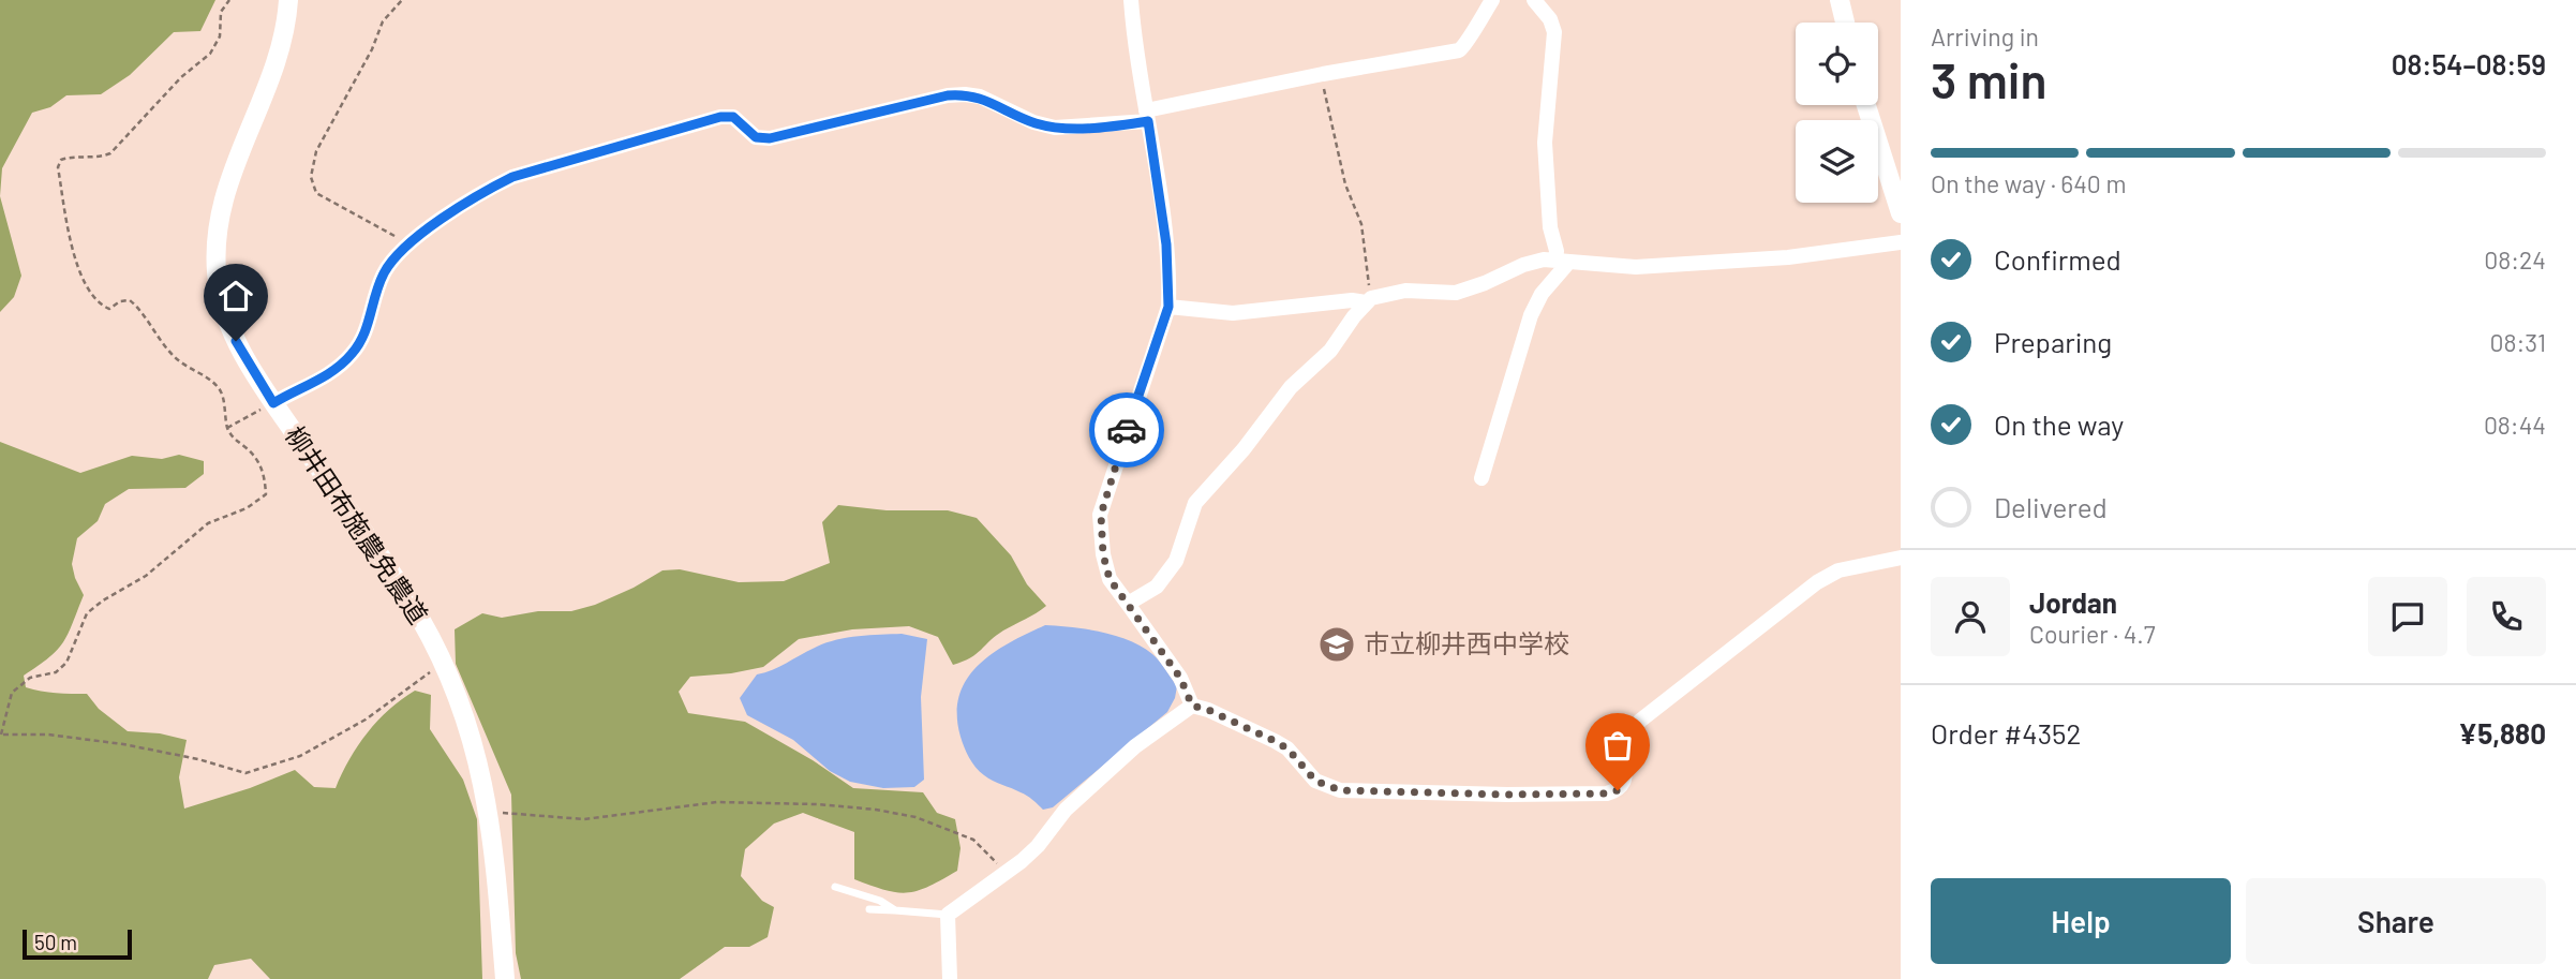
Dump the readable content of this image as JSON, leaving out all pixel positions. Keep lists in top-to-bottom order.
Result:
{
  "streets": {
    "street": ["柳井田布施農免農道"]
  },
  "places": {
    "school or university": ["市立柳井西中学校"]
  },
  "scale_bar": "50 m",
  "page": {
    "heading": ["3 min", "Arriving in", "08:54–08:59"],
    "panel": [
      "Jordan",
      "Courier · 4.7",
      "Order #4352",
      "¥5,880"
    ],
    "bar": "On the way · 640 m",
    "list": [
      ["Confirmed", "08:24"],
      ["Preparing", "08:31"],
      ["On the way", "08:44"],
      "Delivered"
    ],
    "buttons": ["Help", "Share"],
    "scale": "50 m"
  }
}
